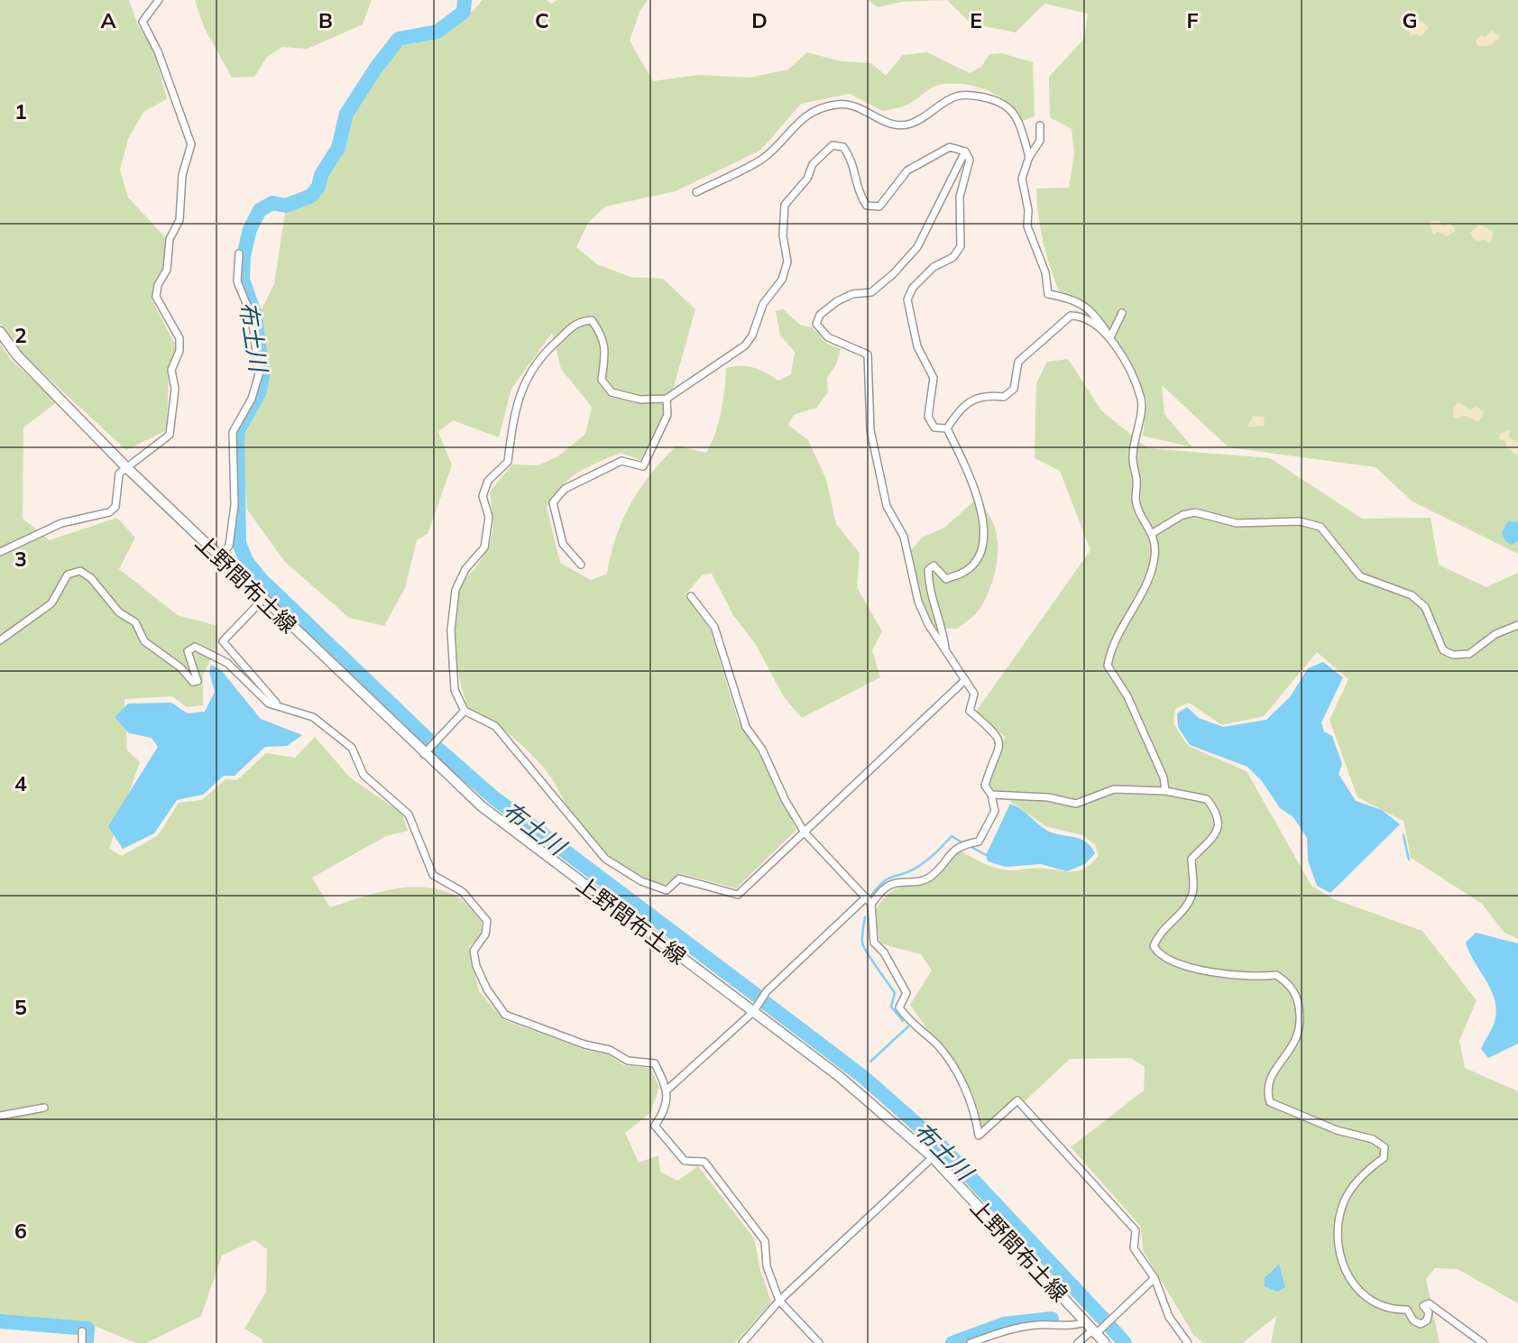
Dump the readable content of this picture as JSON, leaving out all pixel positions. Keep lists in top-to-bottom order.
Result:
{
  "streets": {
    "main road": ["上野間布土線"]
  },
  "water": ["布土川"],
  "grid": {
    "columns": [
      "A",
      "B",
      "C",
      "D",
      "E",
      "F",
      "G"
    ],
    "rows": [
      "1",
      "2",
      "3",
      "4",
      "5",
      "6"
    ]
  }
}
